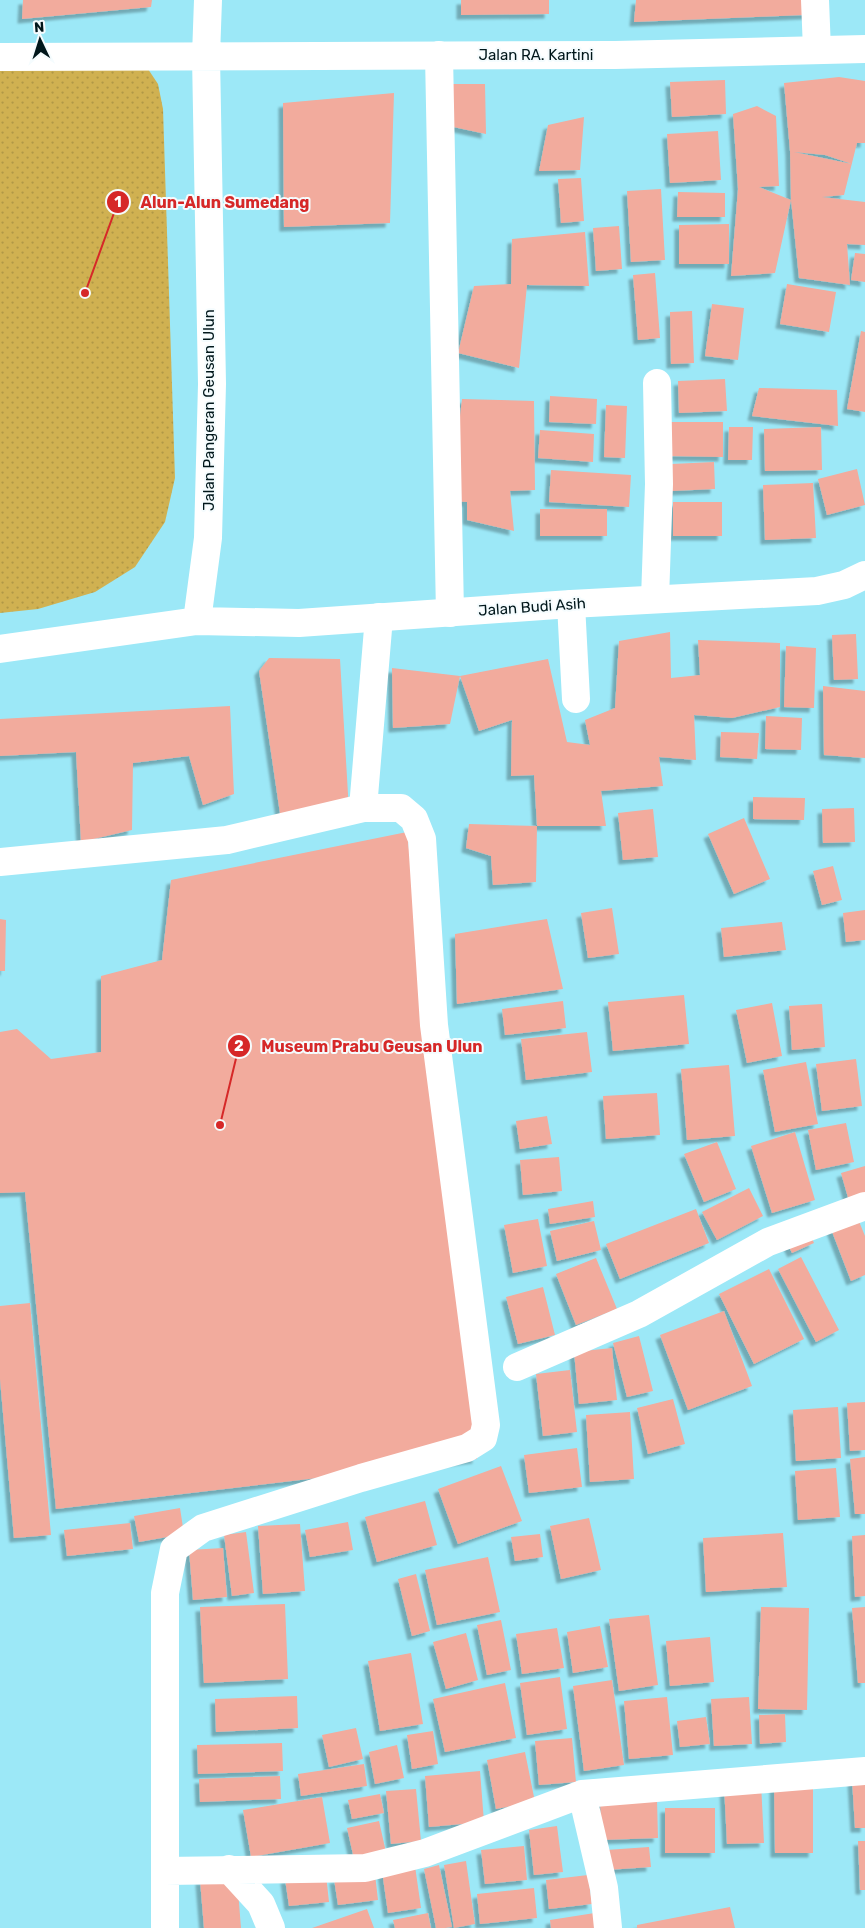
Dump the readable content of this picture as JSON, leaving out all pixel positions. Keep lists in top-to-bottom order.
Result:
{
  "streets": {
    "street": ["Jalan RA. Kartini", "Jalan Pangeran Geusan Ulun", "Jalan Budi Asih"]
  },
  "crossings": [
    ["Jalan RA. Kartini", "Jalan Pangeran Geusan Ulun"],
    ["Jalan Pangeran Geusan Ulun", "Jalan Budi Asih"]
  ],
  "places": ["Alun-Alun Sumedang", "Museum Prabu Geusan Ulun"],
  "north": "top"
}
